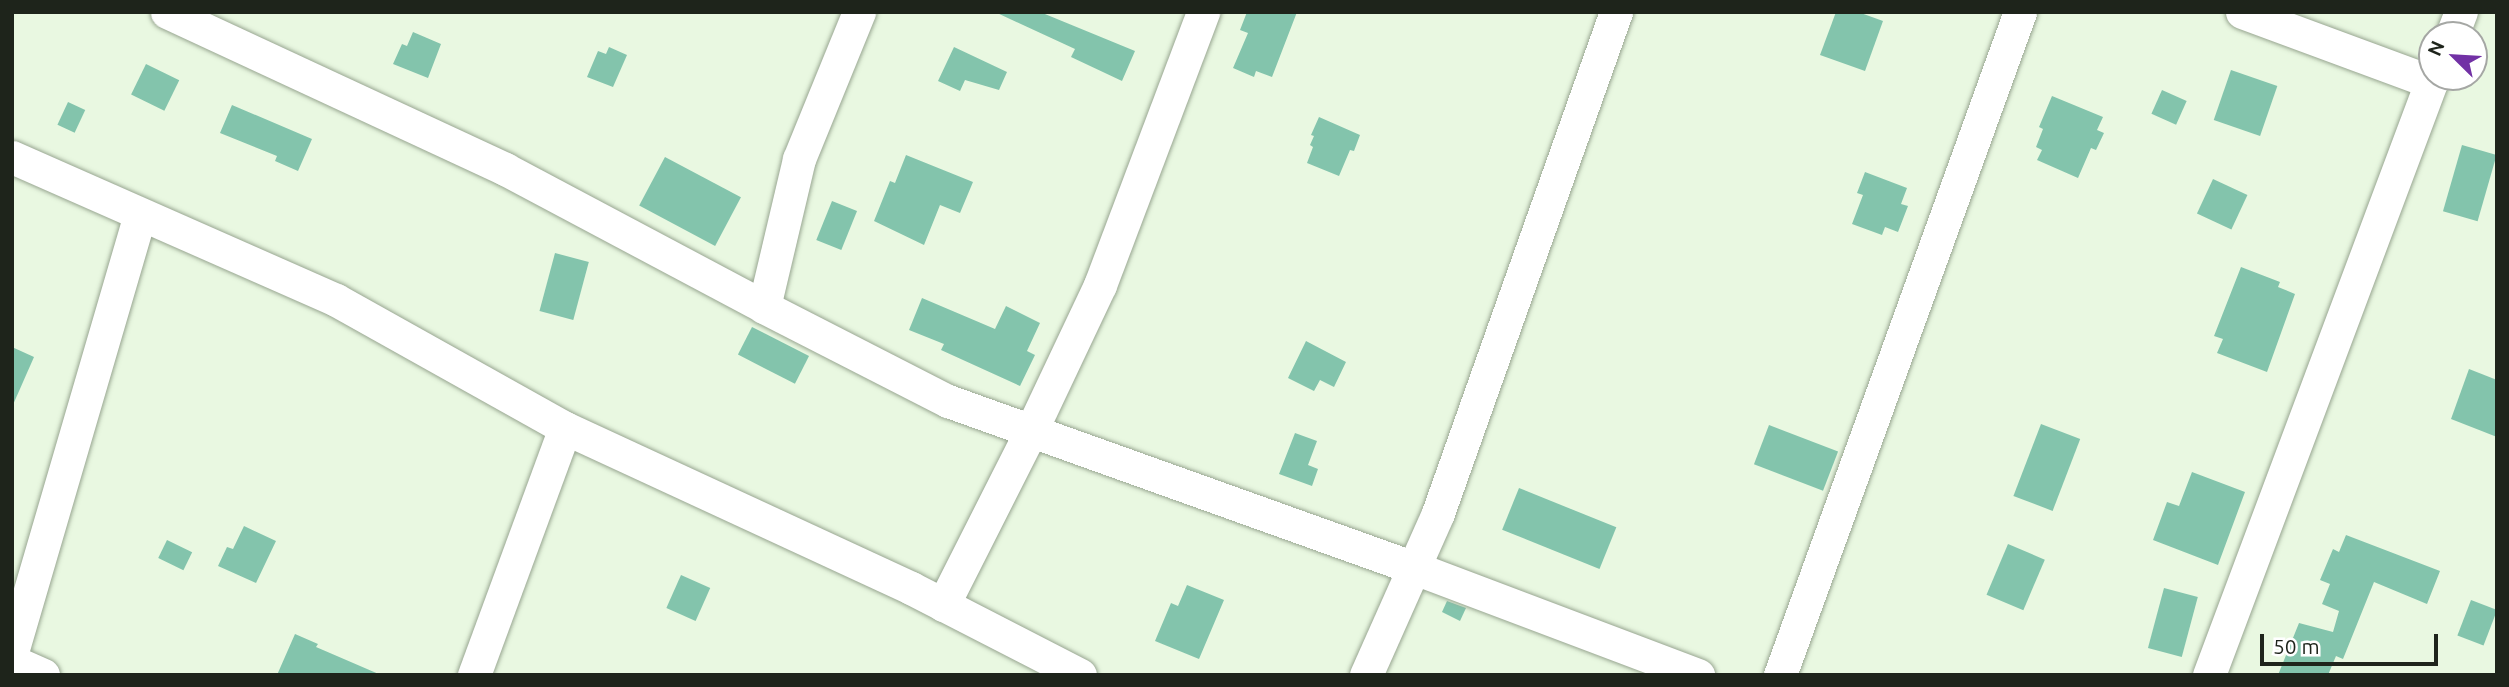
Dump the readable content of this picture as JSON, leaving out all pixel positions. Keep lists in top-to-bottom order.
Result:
{
  "scale_bar": "50 m",
  "north": "top left"
}
